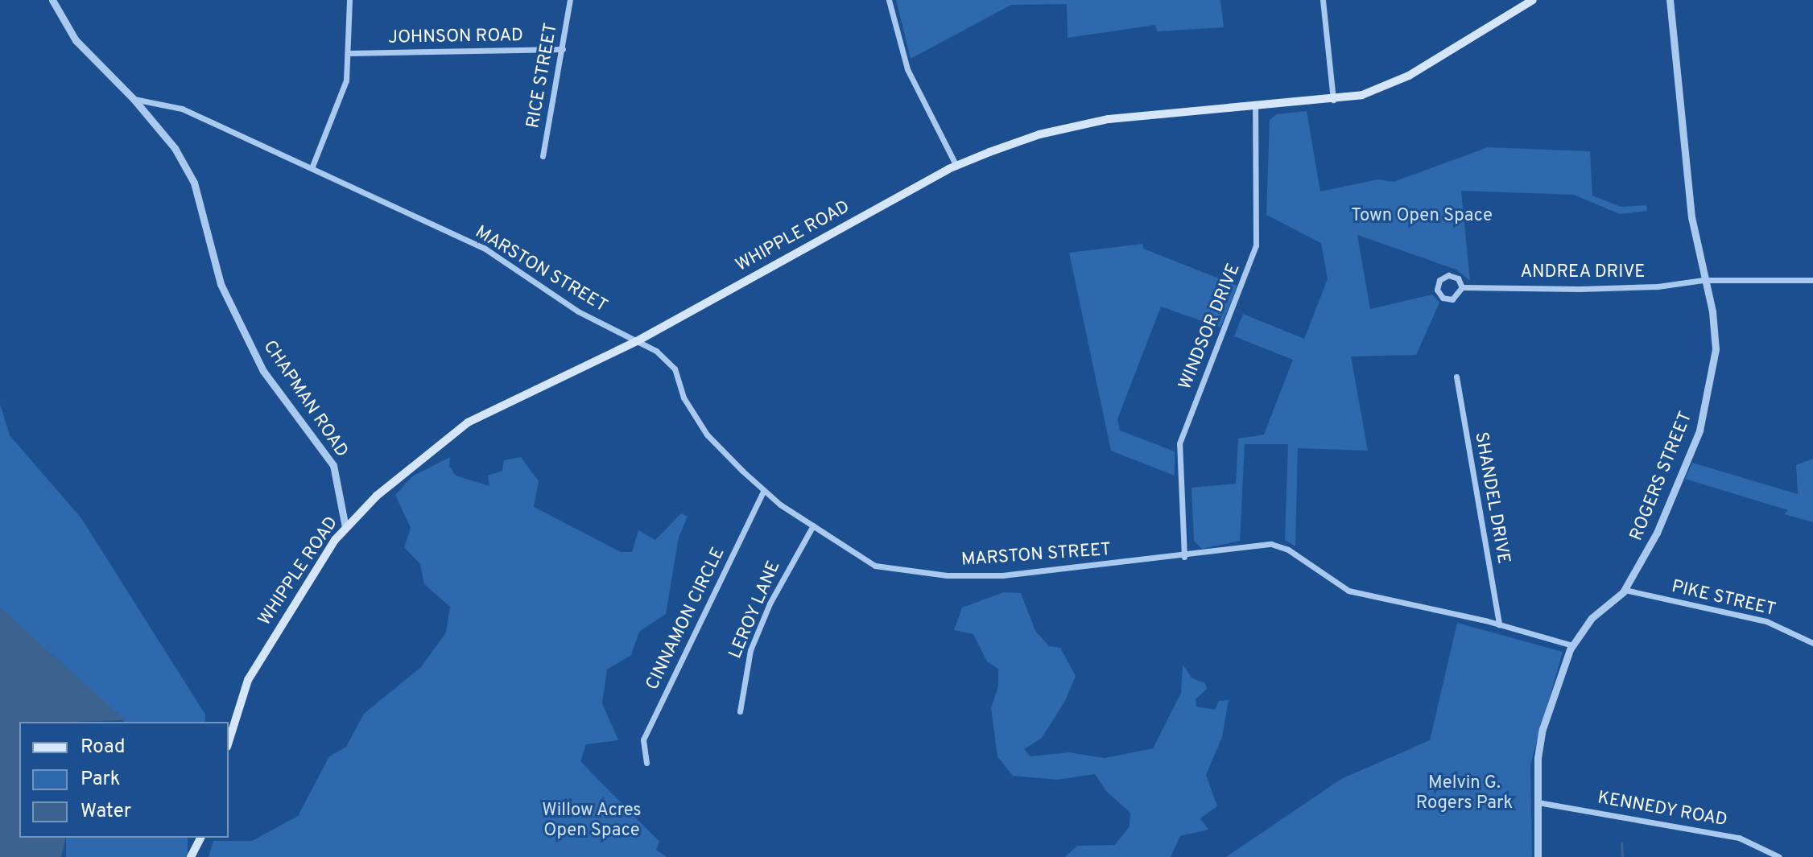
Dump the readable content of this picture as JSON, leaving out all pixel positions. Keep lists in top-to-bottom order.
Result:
{
  "streets": {
    "main road": ["WHIPPLE ROAD"],
    "street": [
      "JOHNSON ROAD",
      "RICE STREET",
      "MARSTON STREET",
      "ANDREA DRIVE",
      "WINDSOR DRIVE",
      "CHAPMAN ROAD",
      "ROGERS STREET",
      "SHANDEL DRIVE",
      "PIKE STREET",
      "LEROY LANE",
      "CINNAMON CIRCLE",
      "KENNEDY ROAD"
    ]
  },
  "crossings": [
    ["JOHNSON ROAD", "RICE STREET"],
    ["WHIPPLE ROAD", "MARSTON STREET"],
    ["WHIPPLE ROAD", "WINDSOR DRIVE"],
    ["WHIPPLE ROAD", "CHAPMAN ROAD"],
    ["MARSTON STREET", "WINDSOR DRIVE"],
    ["MARSTON STREET", "CHAPMAN ROAD"],
    ["MARSTON STREET", "ROGERS STREET"],
    ["MARSTON STREET", "SHANDEL DRIVE"],
    ["MARSTON STREET", "LEROY LANE"],
    ["MARSTON STREET", "CINNAMON CIRCLE"],
    ["ANDREA DRIVE", "ROGERS STREET"],
    ["ROGERS STREET", "PIKE STREET"],
    ["ROGERS STREET", "KENNEDY ROAD"]
  ],
  "parks": ["Town Open Space", "Melvin G. Rogers Park", "Willow Acres Open Space"],
  "legend": ["Road", "Park", "Water"]
}
